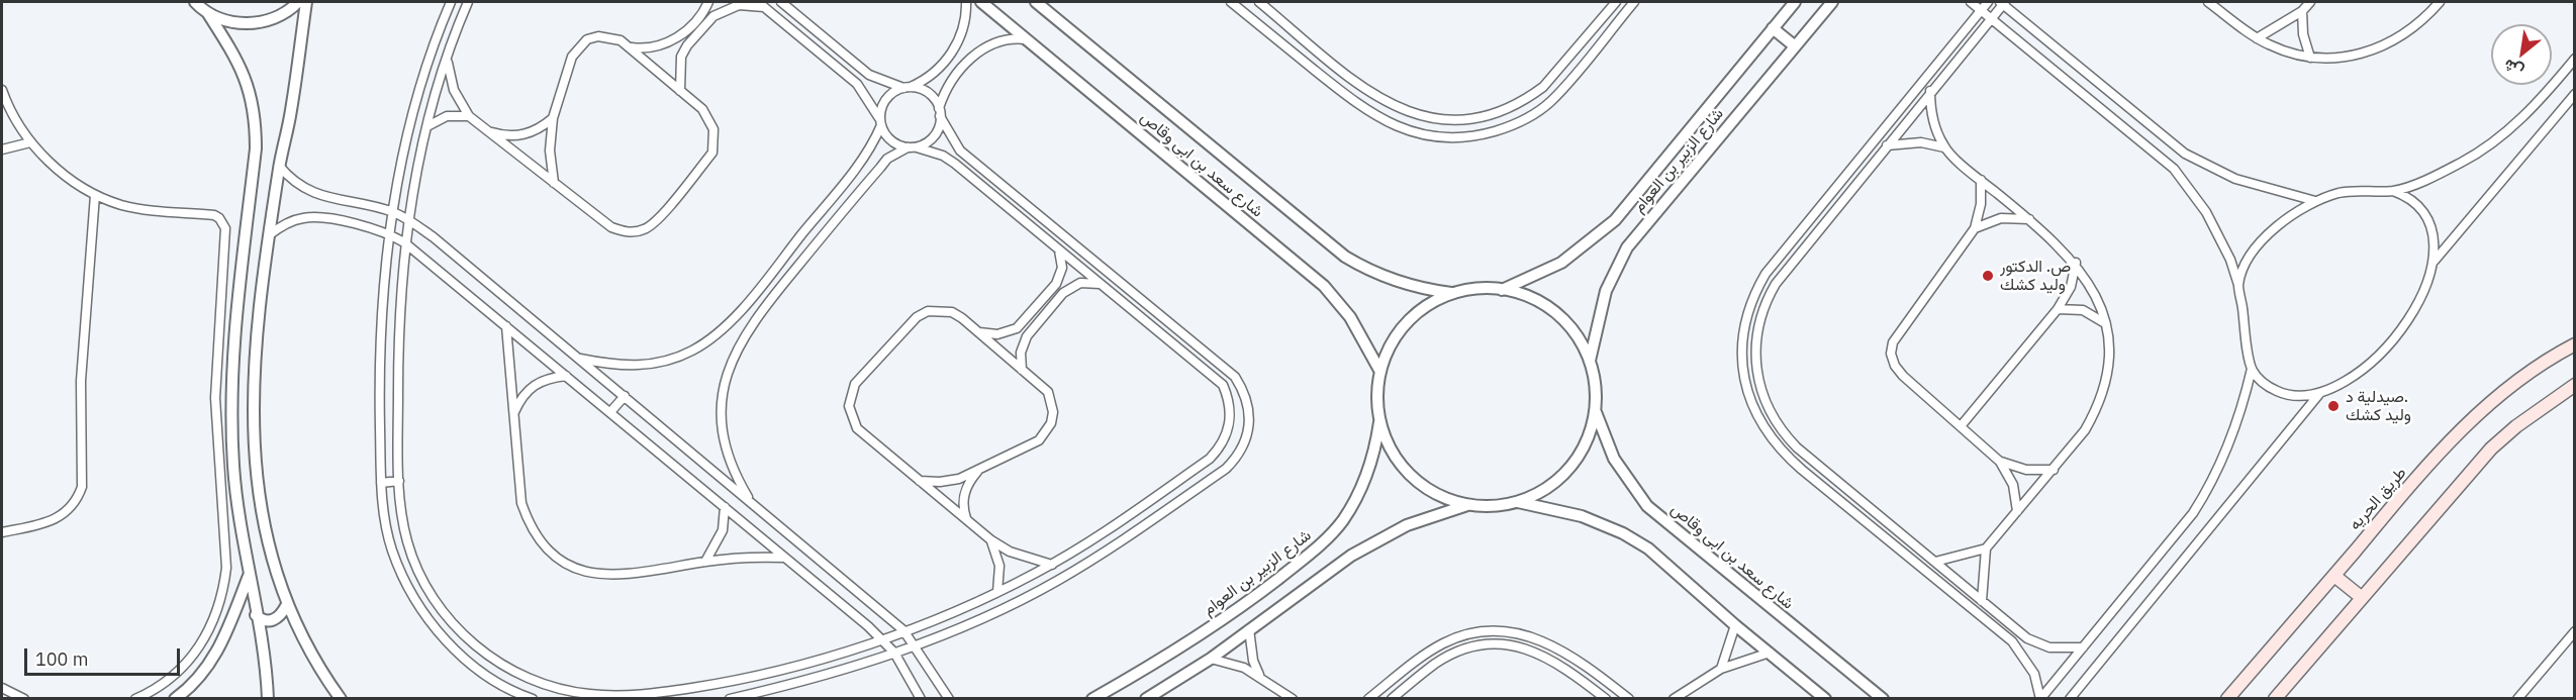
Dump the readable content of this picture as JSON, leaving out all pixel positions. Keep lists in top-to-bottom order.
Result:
{
  "streets": {
    "main road": ["طريق الحريه"],
    "street": ["شارع الزبير بن العوام", "شارع سعد بن ابى وقاص"]
  },
  "places": ["ص. الدكتور وليد كشك", "صيدلية د. وليد كشك"],
  "scale_bar": "100 m",
  "north": "bottom left"
}
